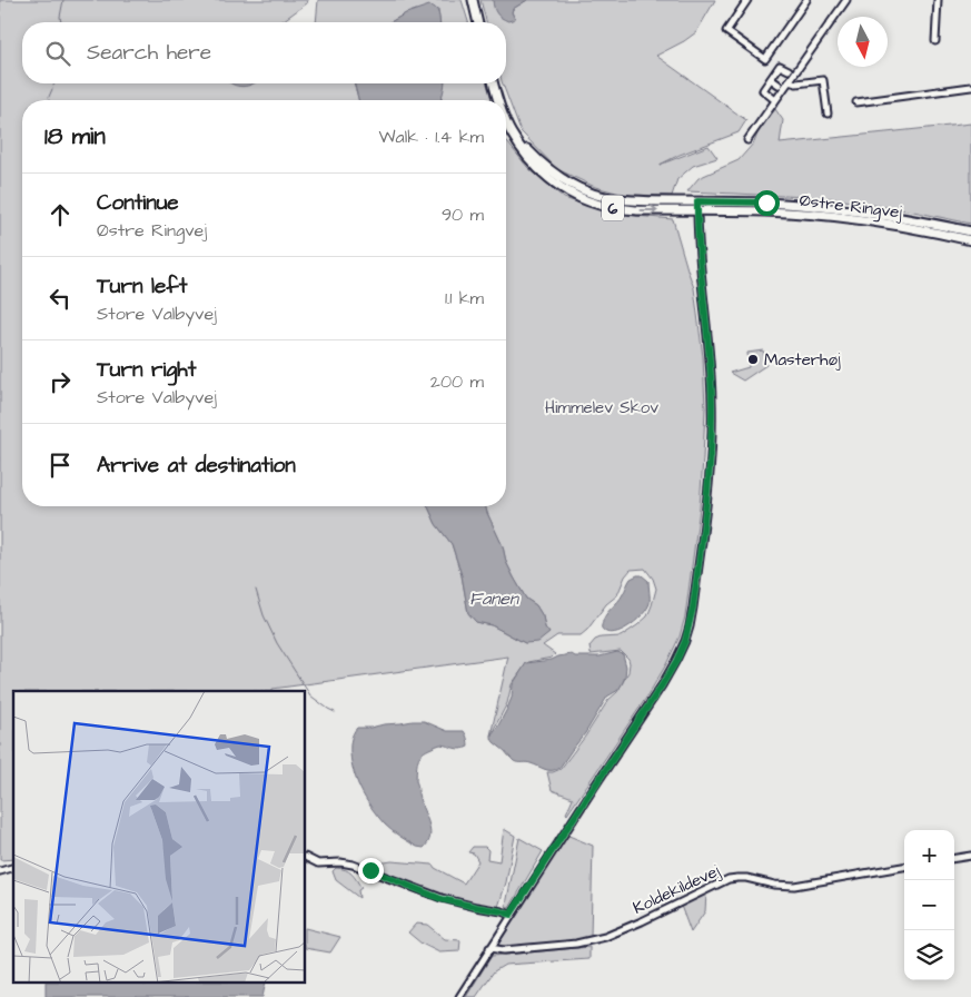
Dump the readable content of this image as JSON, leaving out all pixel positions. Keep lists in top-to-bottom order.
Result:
{
  "streets": {
    "main road": ["Østre Ringvej", "6"],
    "street": ["Koldekildevej"]
  },
  "water": ["Fanen"],
  "parks": ["Himmelev Skov"],
  "places": ["Masterhøj"],
  "north": "bottom",
  "page": {
    "search": "Search here",
    "heading": ["18 min", "Walk · 1.4 km"],
    "list": [
      ["Continue", "Østre Ringvej", "90 m"],
      ["Turn left", "Store Valbyvej", "1.1 km"],
      ["Turn right", "Store Valbyvej", "200 m"],
      "Arrive at destination"
    ],
    "map_buttons": ["+", "−"]
  }
}
